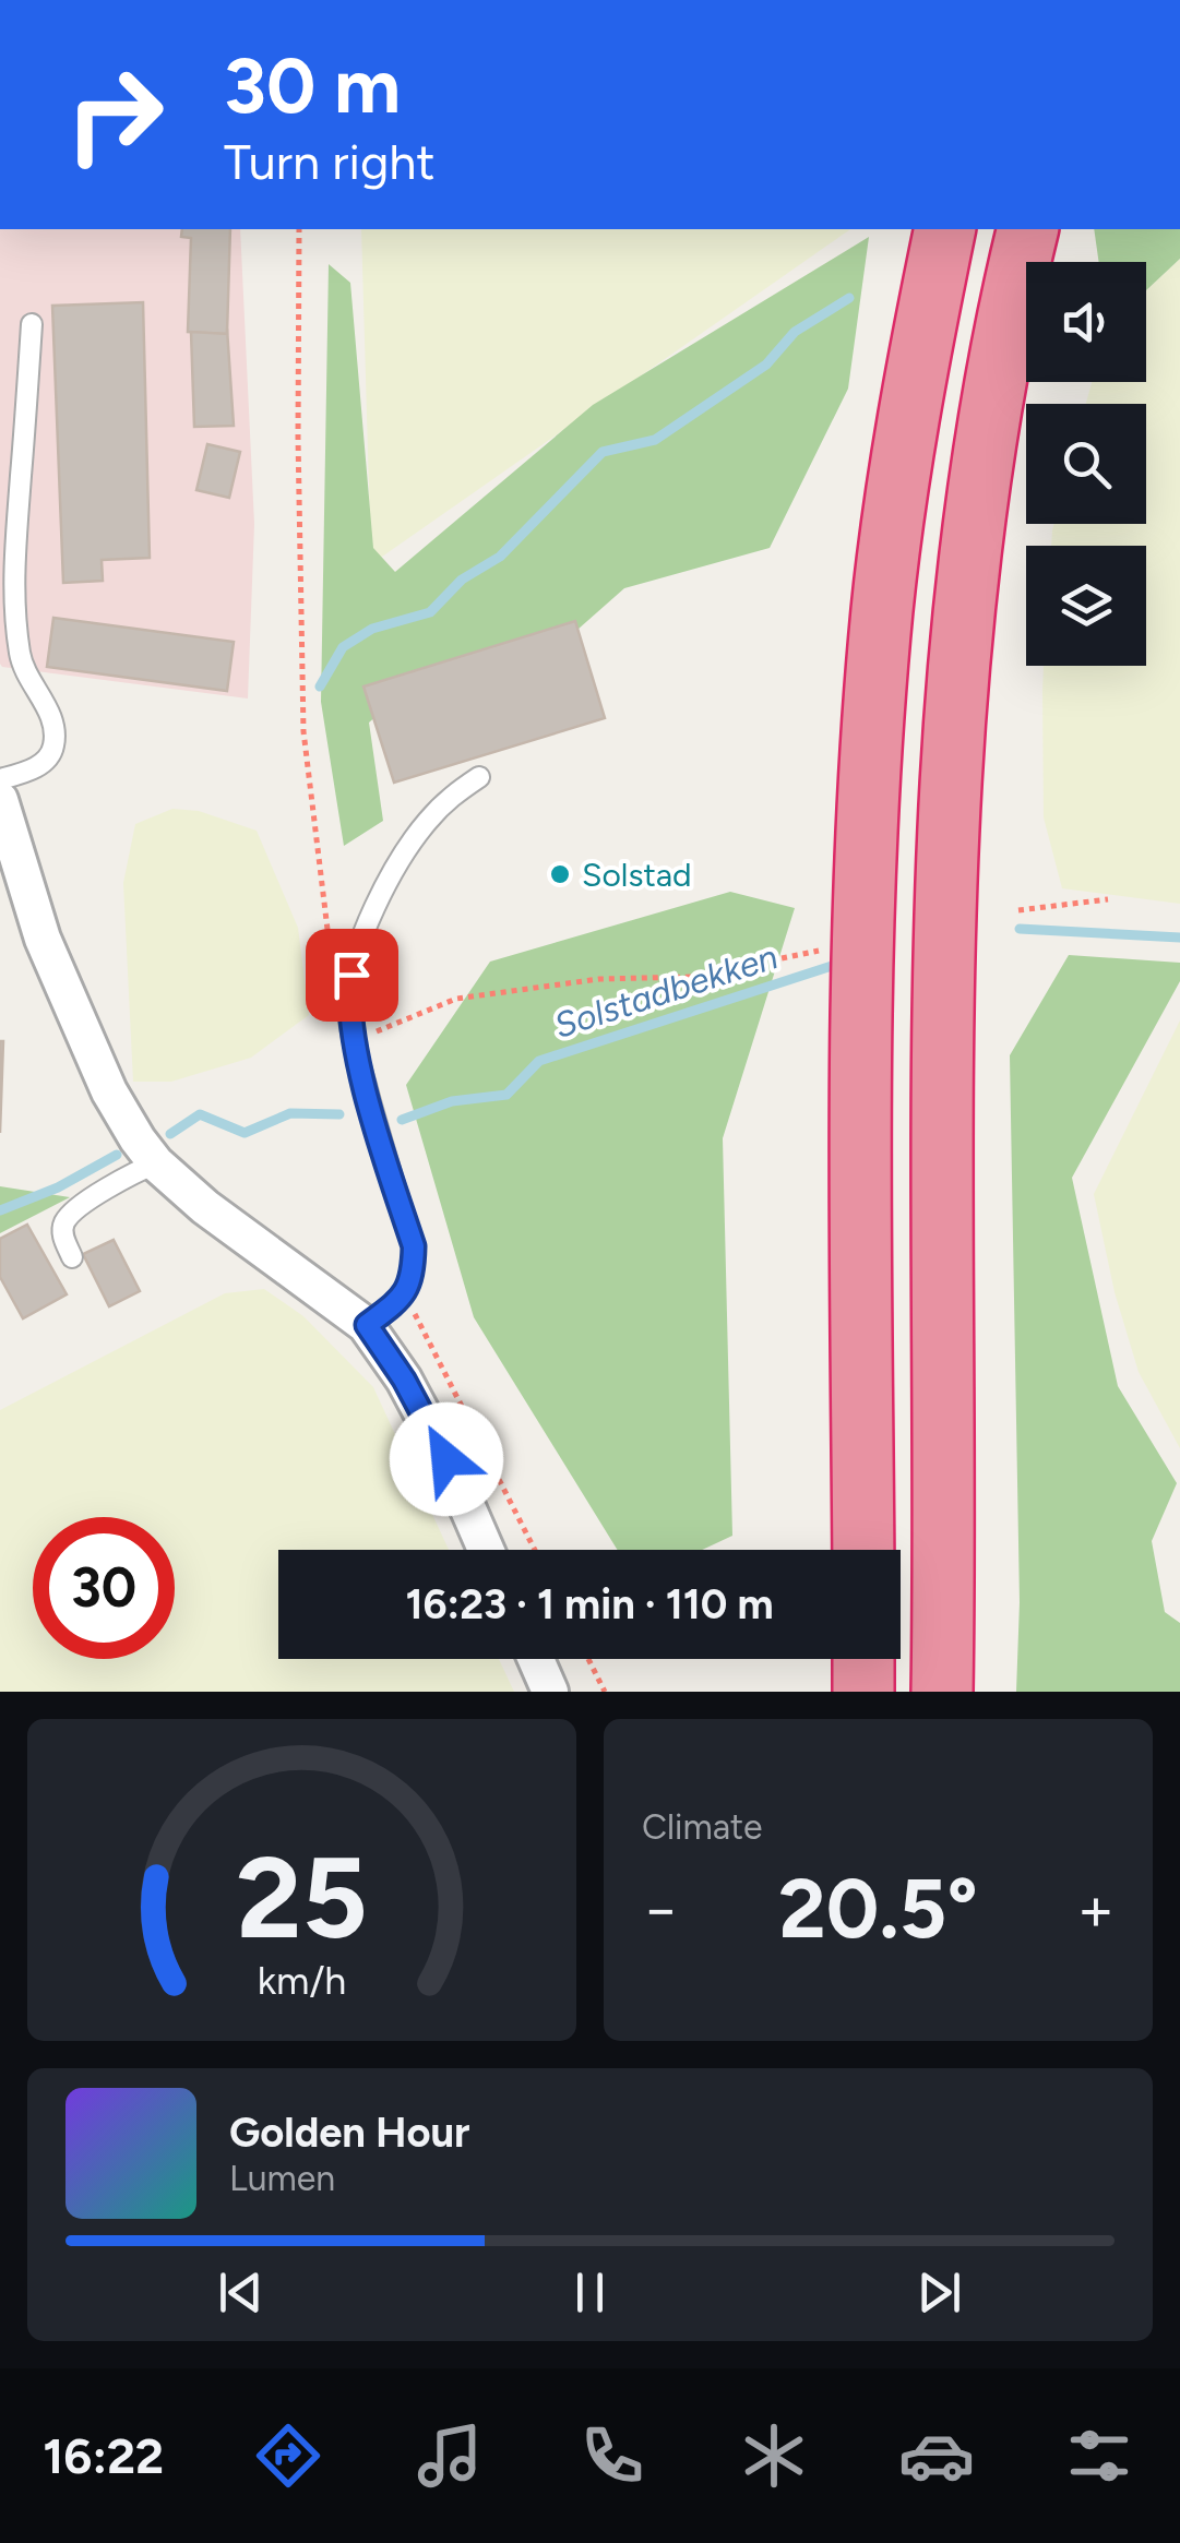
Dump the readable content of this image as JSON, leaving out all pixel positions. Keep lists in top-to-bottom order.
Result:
{
  "water": ["Solstadbekken"],
  "places": ["Solstad"],
  "page": {
    "turn": ["30 m", "Turn right"],
    "limit": "30",
    "trip": "16:23 · 1 min · 110 m",
    "tile": "Climate",
    "heat": ["−", "20.5°", "+"],
    "song": ["Golden Hour", "Lumen"],
    "tabs": "16:22",
    "gauge": ["25", "km/h"]
  }
}
